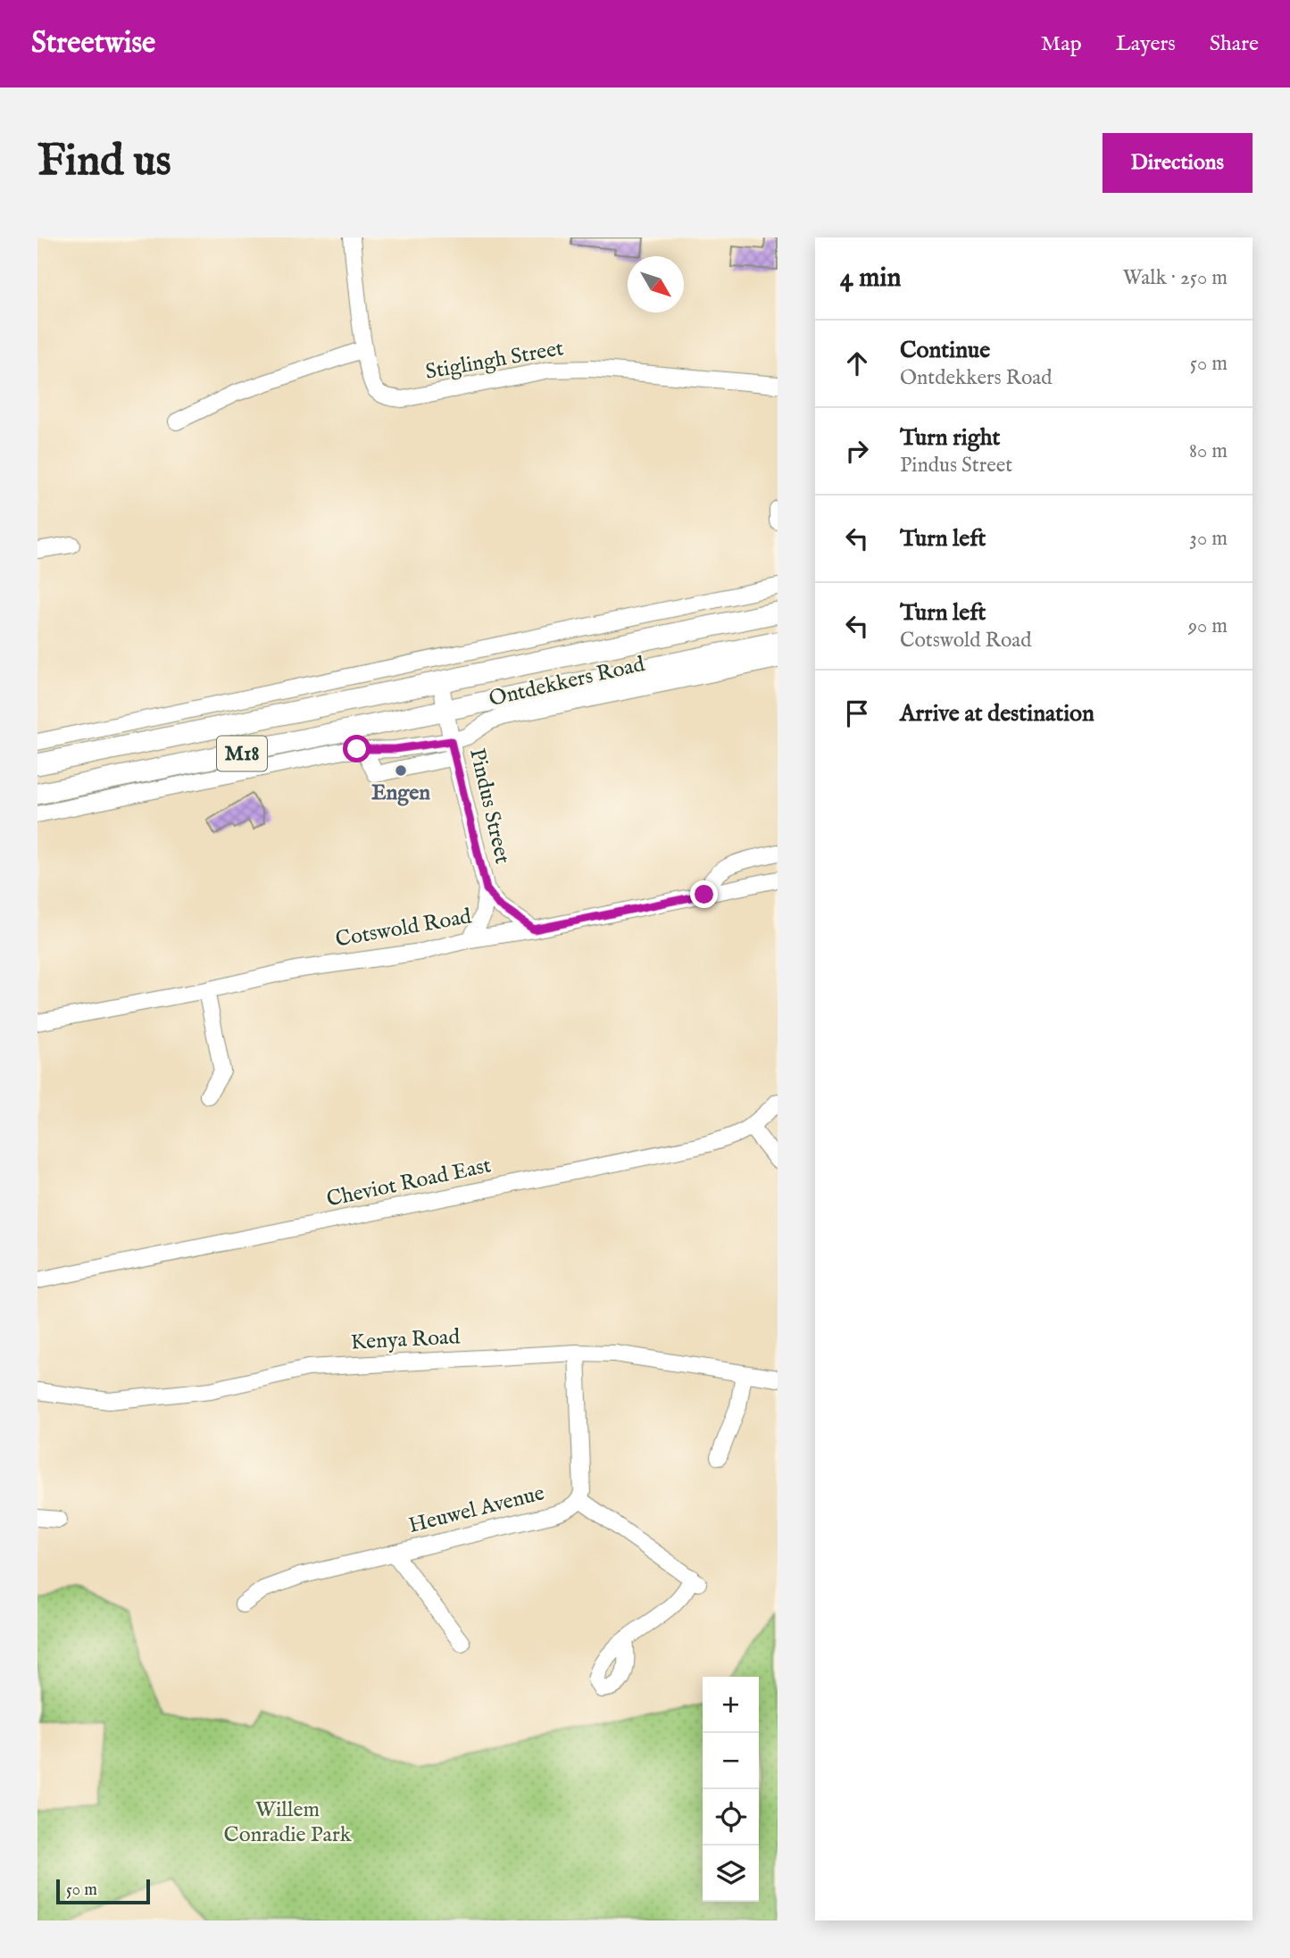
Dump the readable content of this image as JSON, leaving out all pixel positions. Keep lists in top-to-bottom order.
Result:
{
  "streets": {
    "main road": ["Ontdekkers Road", "M18"],
    "street": [
      "Stiglingh Street",
      "Pindus Street",
      "Cotswold Road",
      "Cheviot Road East",
      "Kenya Road",
      "Heuwel Avenue"
    ]
  },
  "crossings": [
    ["Ontdekkers Road", "Pindus Street"],
    ["Pindus Street", "Cotswold Road"]
  ],
  "parks": ["Willem Conradie Park"],
  "places": ["Engen"],
  "scale_bar": "50 m",
  "north": "bottom right",
  "page": {
    "header": "Streetwise",
    "nav": ["Map", "Layers", "Share"],
    "buttons": "Directions",
    "title": "Find us",
    "heading": ["4 min", "Walk · 250 m"],
    "list": [
      ["Continue", "Ontdekkers Road", "50 m"],
      ["Turn right", "Pindus Street", "80 m"],
      ["Turn left", "30 m"],
      ["Turn left", "Cotswold Road", "90 m"],
      "Arrive at destination"
    ],
    "map_buttons": ["+", "−"],
    "scale": "50 m"
  }
}
